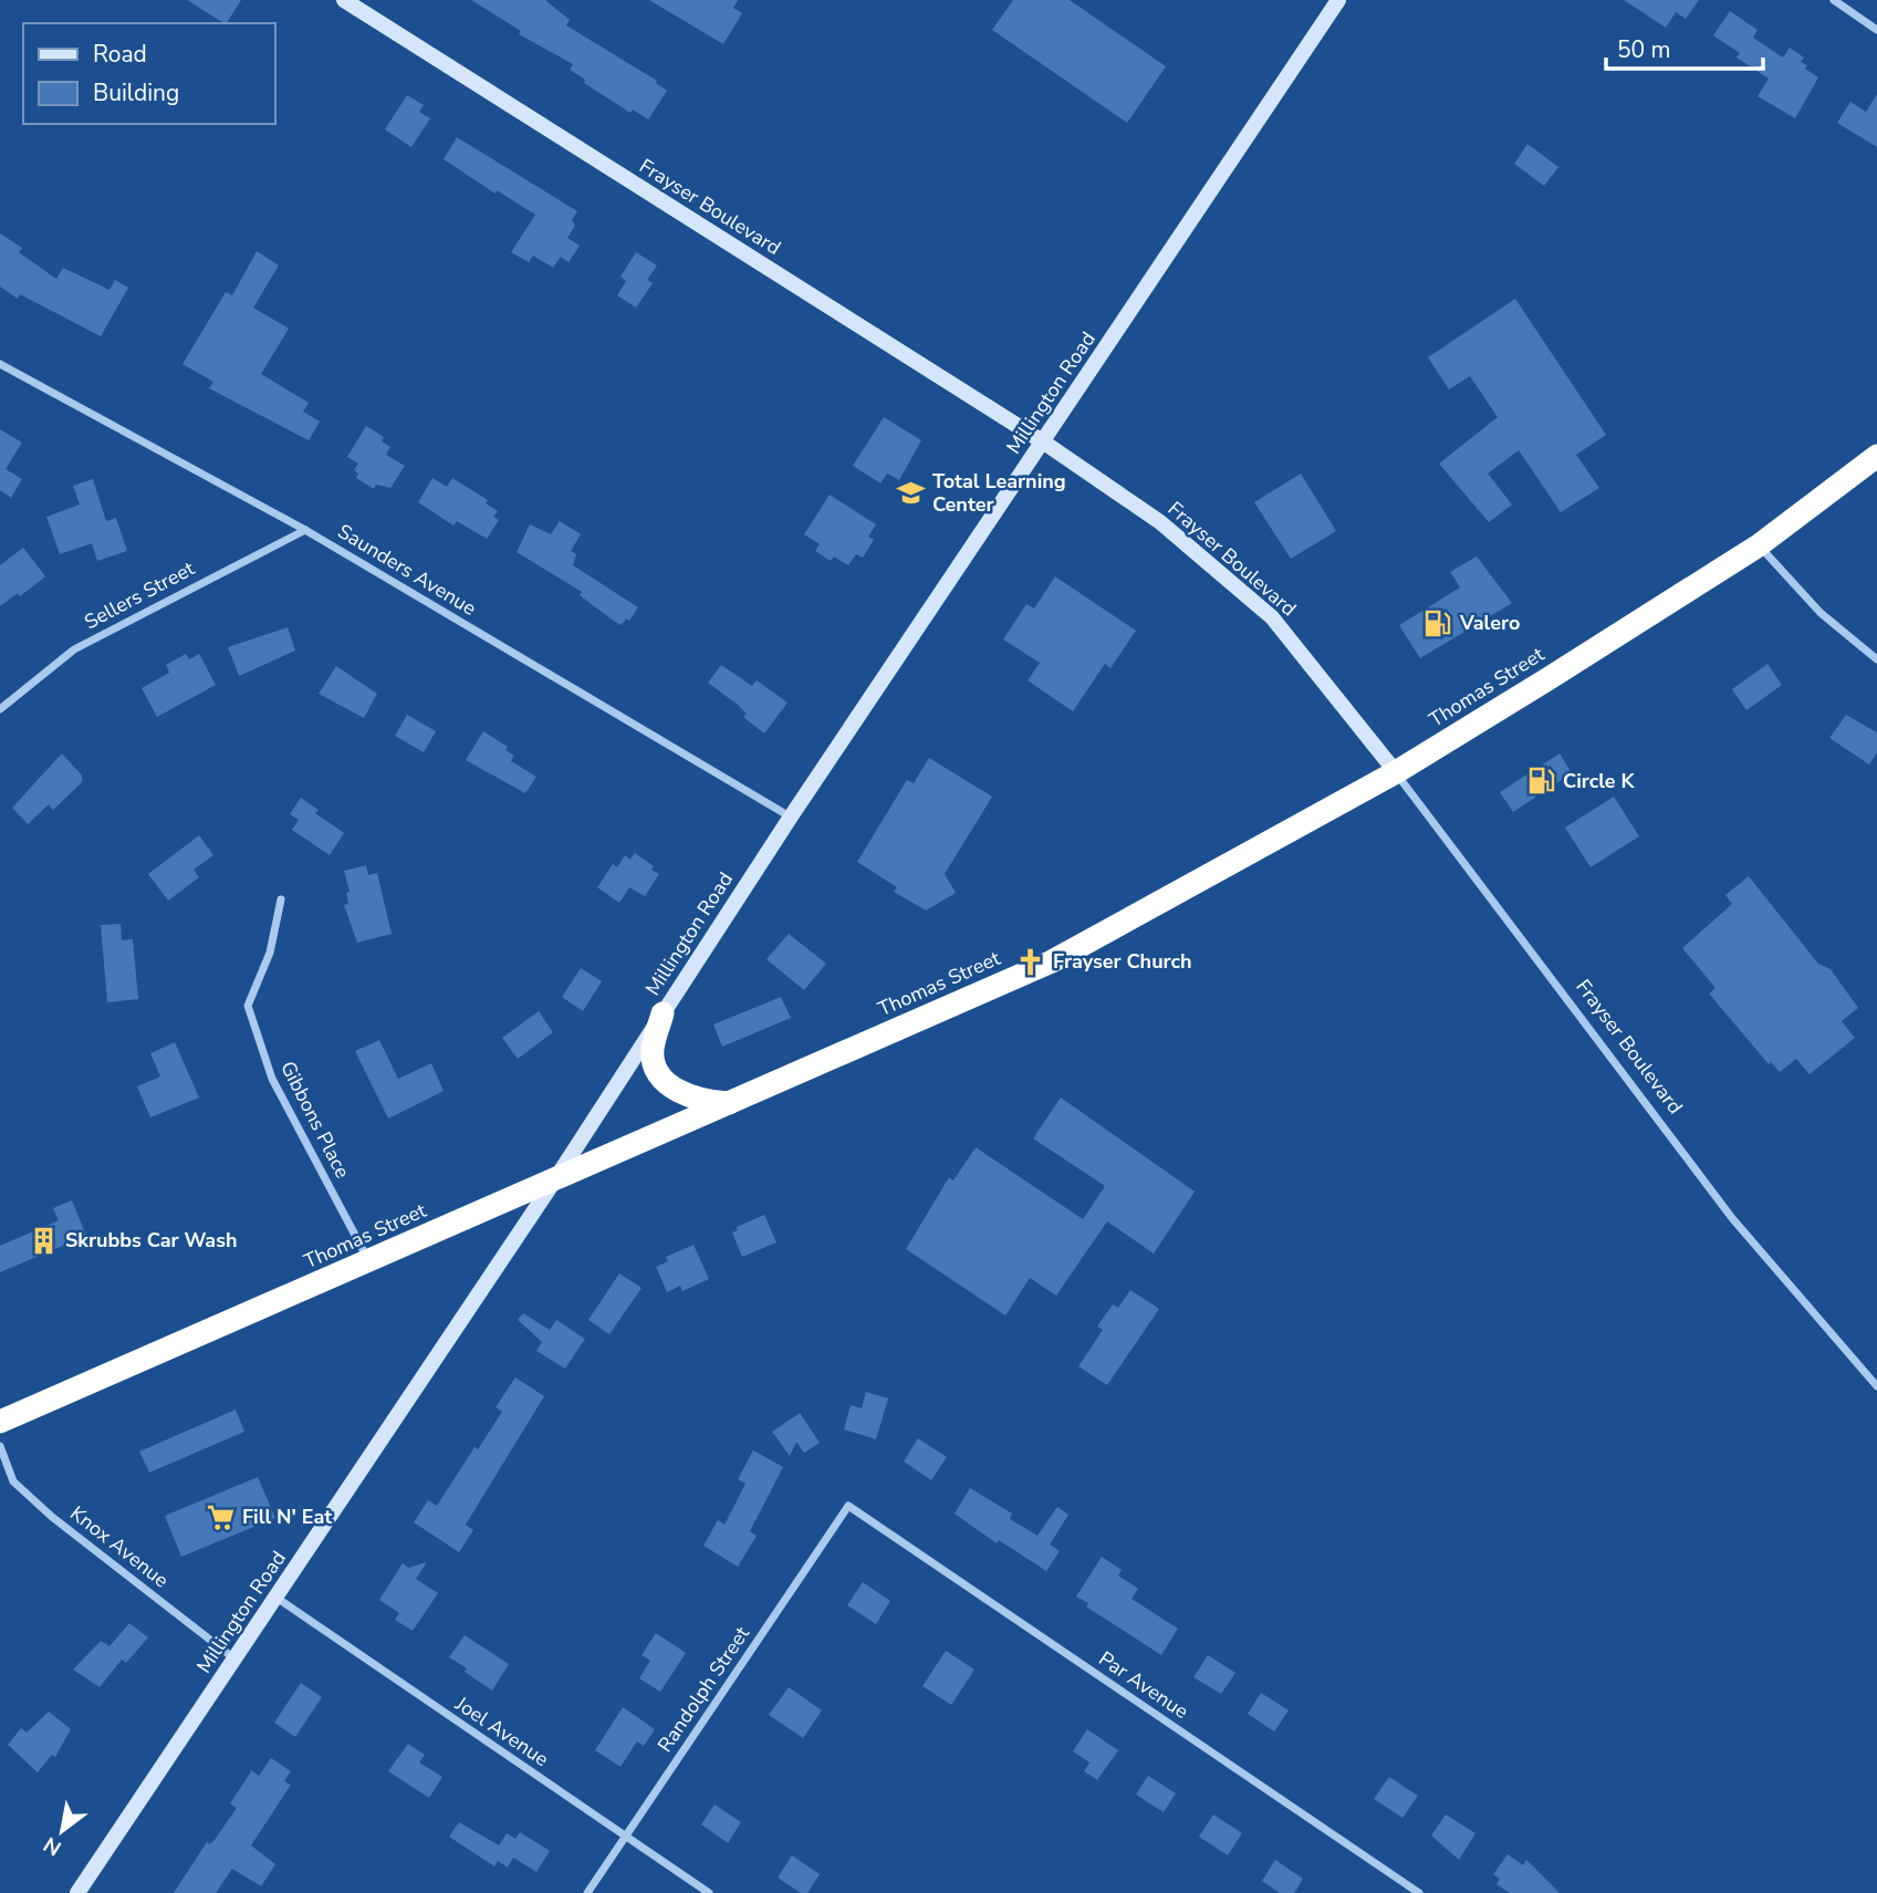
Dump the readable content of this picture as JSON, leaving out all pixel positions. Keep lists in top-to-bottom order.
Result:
{
  "streets": {
    "highway": ["Thomas Street"],
    "main road": ["Frayser Boulevard", "Millington Road"],
    "street": [
      "Saunders Avenue",
      "Sellers Street",
      "Gibbons Place",
      "Knox Avenue",
      "Par Avenue",
      "Randolph Street",
      "Joel Avenue"
    ]
  },
  "crossings": [
    ["Frayser Boulevard", "Millington Road"],
    ["Frayser Boulevard", "Thomas Street"],
    ["Millington Road", "Saunders Avenue"],
    ["Millington Road", "Thomas Street"],
    ["Millington Road", "Knox Avenue"],
    ["Millington Road", "Joel Avenue"],
    ["Saunders Avenue", "Sellers Street"],
    ["Thomas Street", "Gibbons Place"],
    ["Par Avenue", "Randolph Street"],
    ["Randolph Street", "Joel Avenue"]
  ],
  "places": {
    "school or university": ["Total Learning Center"],
    "fuel station": ["Valero", "Circle K"],
    "church": ["Frayser Church"],
    "building": ["Skrubbs Car Wash"],
    "supermarket": ["Fill N' Eat"]
  },
  "legend": ["Road", "Building"],
  "scale_bar": "50 m",
  "north": "bottom left"
}
